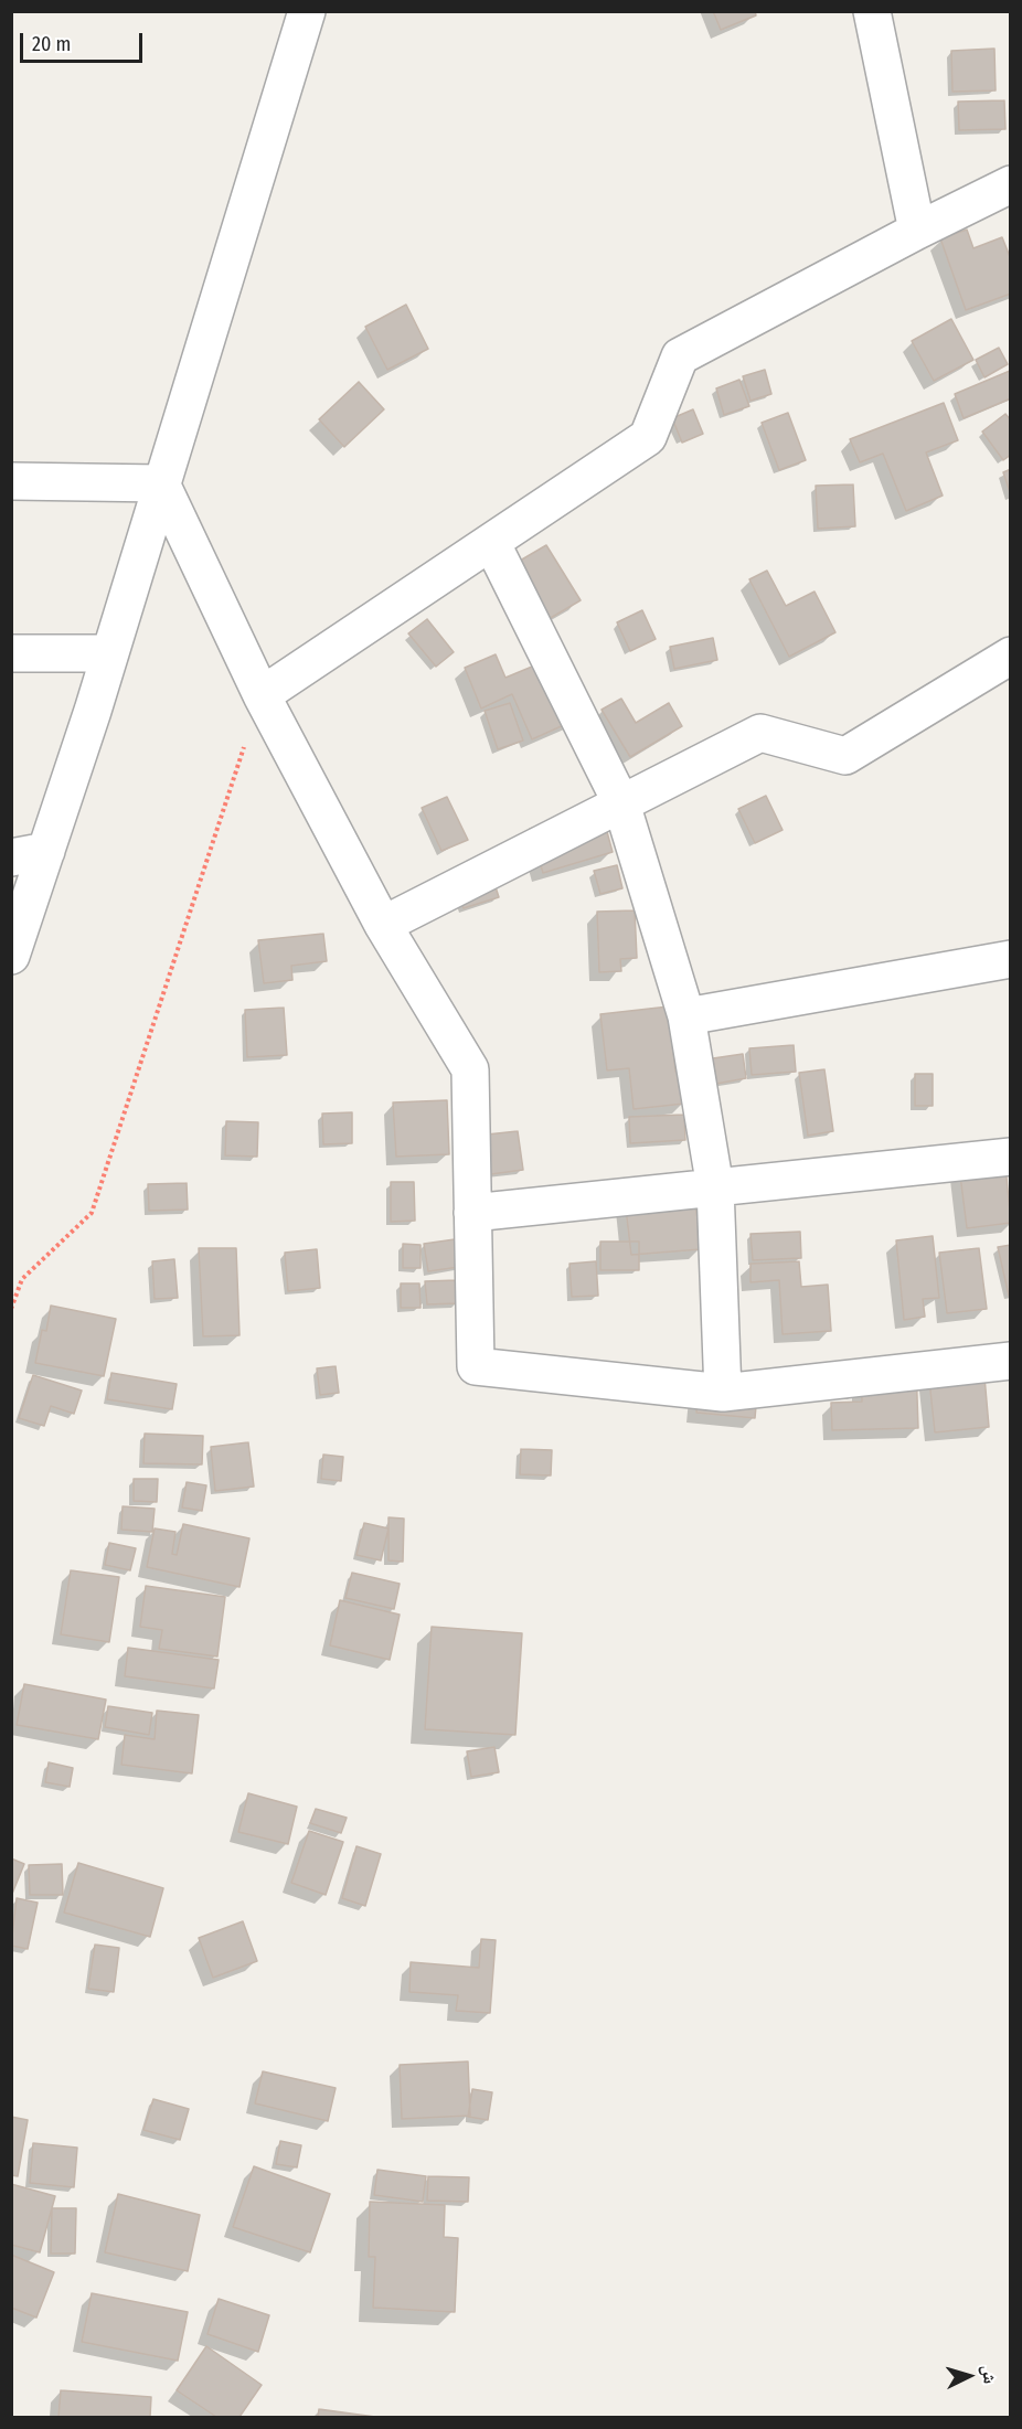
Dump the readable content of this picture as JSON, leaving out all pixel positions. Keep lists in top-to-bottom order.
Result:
{
  "scale_bar": "20 m",
  "north": "right"
}
